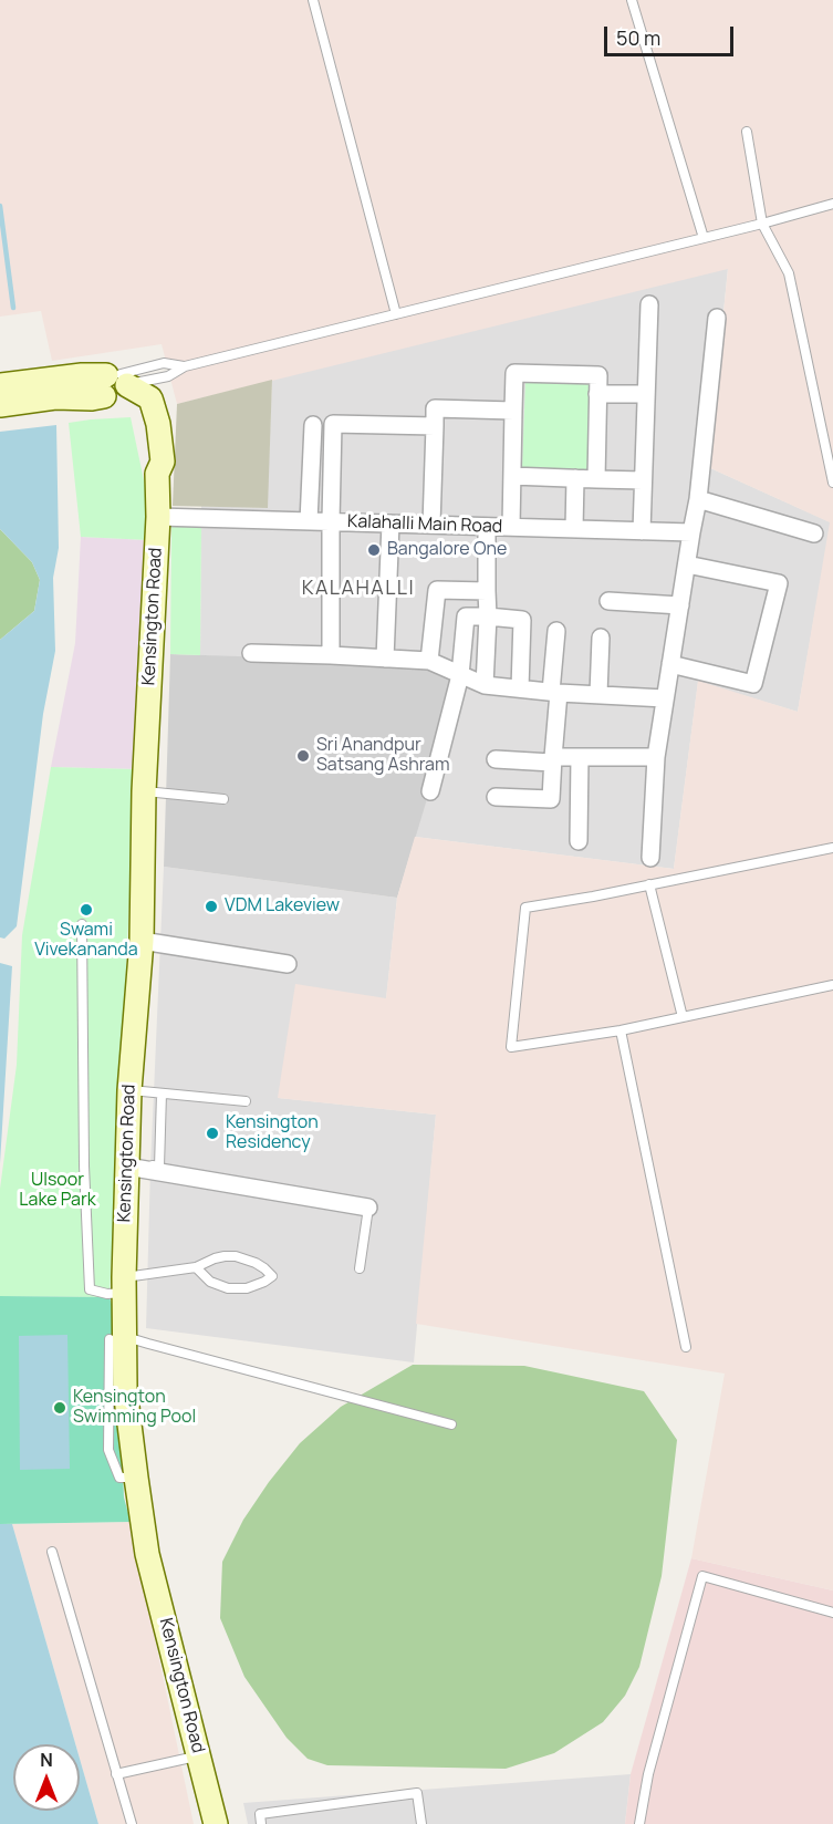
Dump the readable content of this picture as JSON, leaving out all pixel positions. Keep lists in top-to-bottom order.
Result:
{
  "streets": {
    "main road": ["Kensington Road"],
    "street": ["Kalahalli Main Road"]
  },
  "crossings": [
    ["Kalahalli Main Road", "Kensington Road"]
  ],
  "districts": ["KALAHALLI"],
  "parks": ["Ulsoor Lake Park"],
  "places": [
    "Bangalore One",
    "Sri Anandpur Satsang Ashram",
    "VDM Lakeview",
    "Swami Vivekananda",
    "Kensington Residency",
    "Kensington Swimming Pool"
  ],
  "scale_bar": "50 m",
  "north": "top"
}
